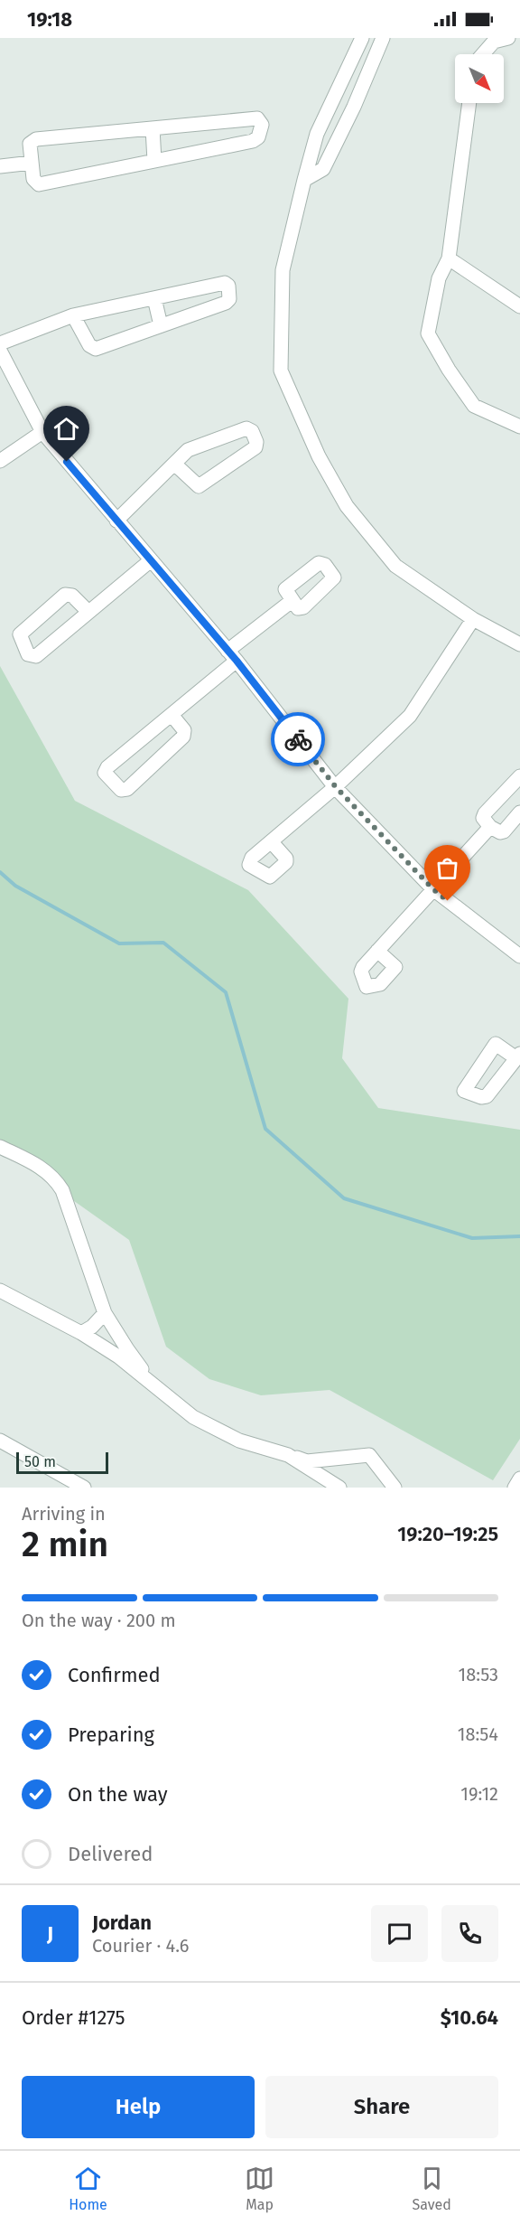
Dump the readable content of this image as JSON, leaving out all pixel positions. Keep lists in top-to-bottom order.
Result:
{
  "scale_bar": "50 m",
  "north": "bottom right",
  "page": {
    "status": "19:18",
    "scale": "50 m",
    "heading": ["2 min", "Arriving in", "19:20–19:25"],
    "panel": [
      "Jordan",
      "Courier · 4.6",
      "Order #1275",
      "$10.64"
    ],
    "bar": "On the way · 200 m",
    "list": [
      ["Confirmed", "18:53"],
      ["Preparing", "18:54"],
      ["On the way", "19:12"],
      "Delivered"
    ],
    "round": "J",
    "buttons": ["Help", "Share"],
    "tabs": ["Home", "Map", "Saved"]
  }
}
